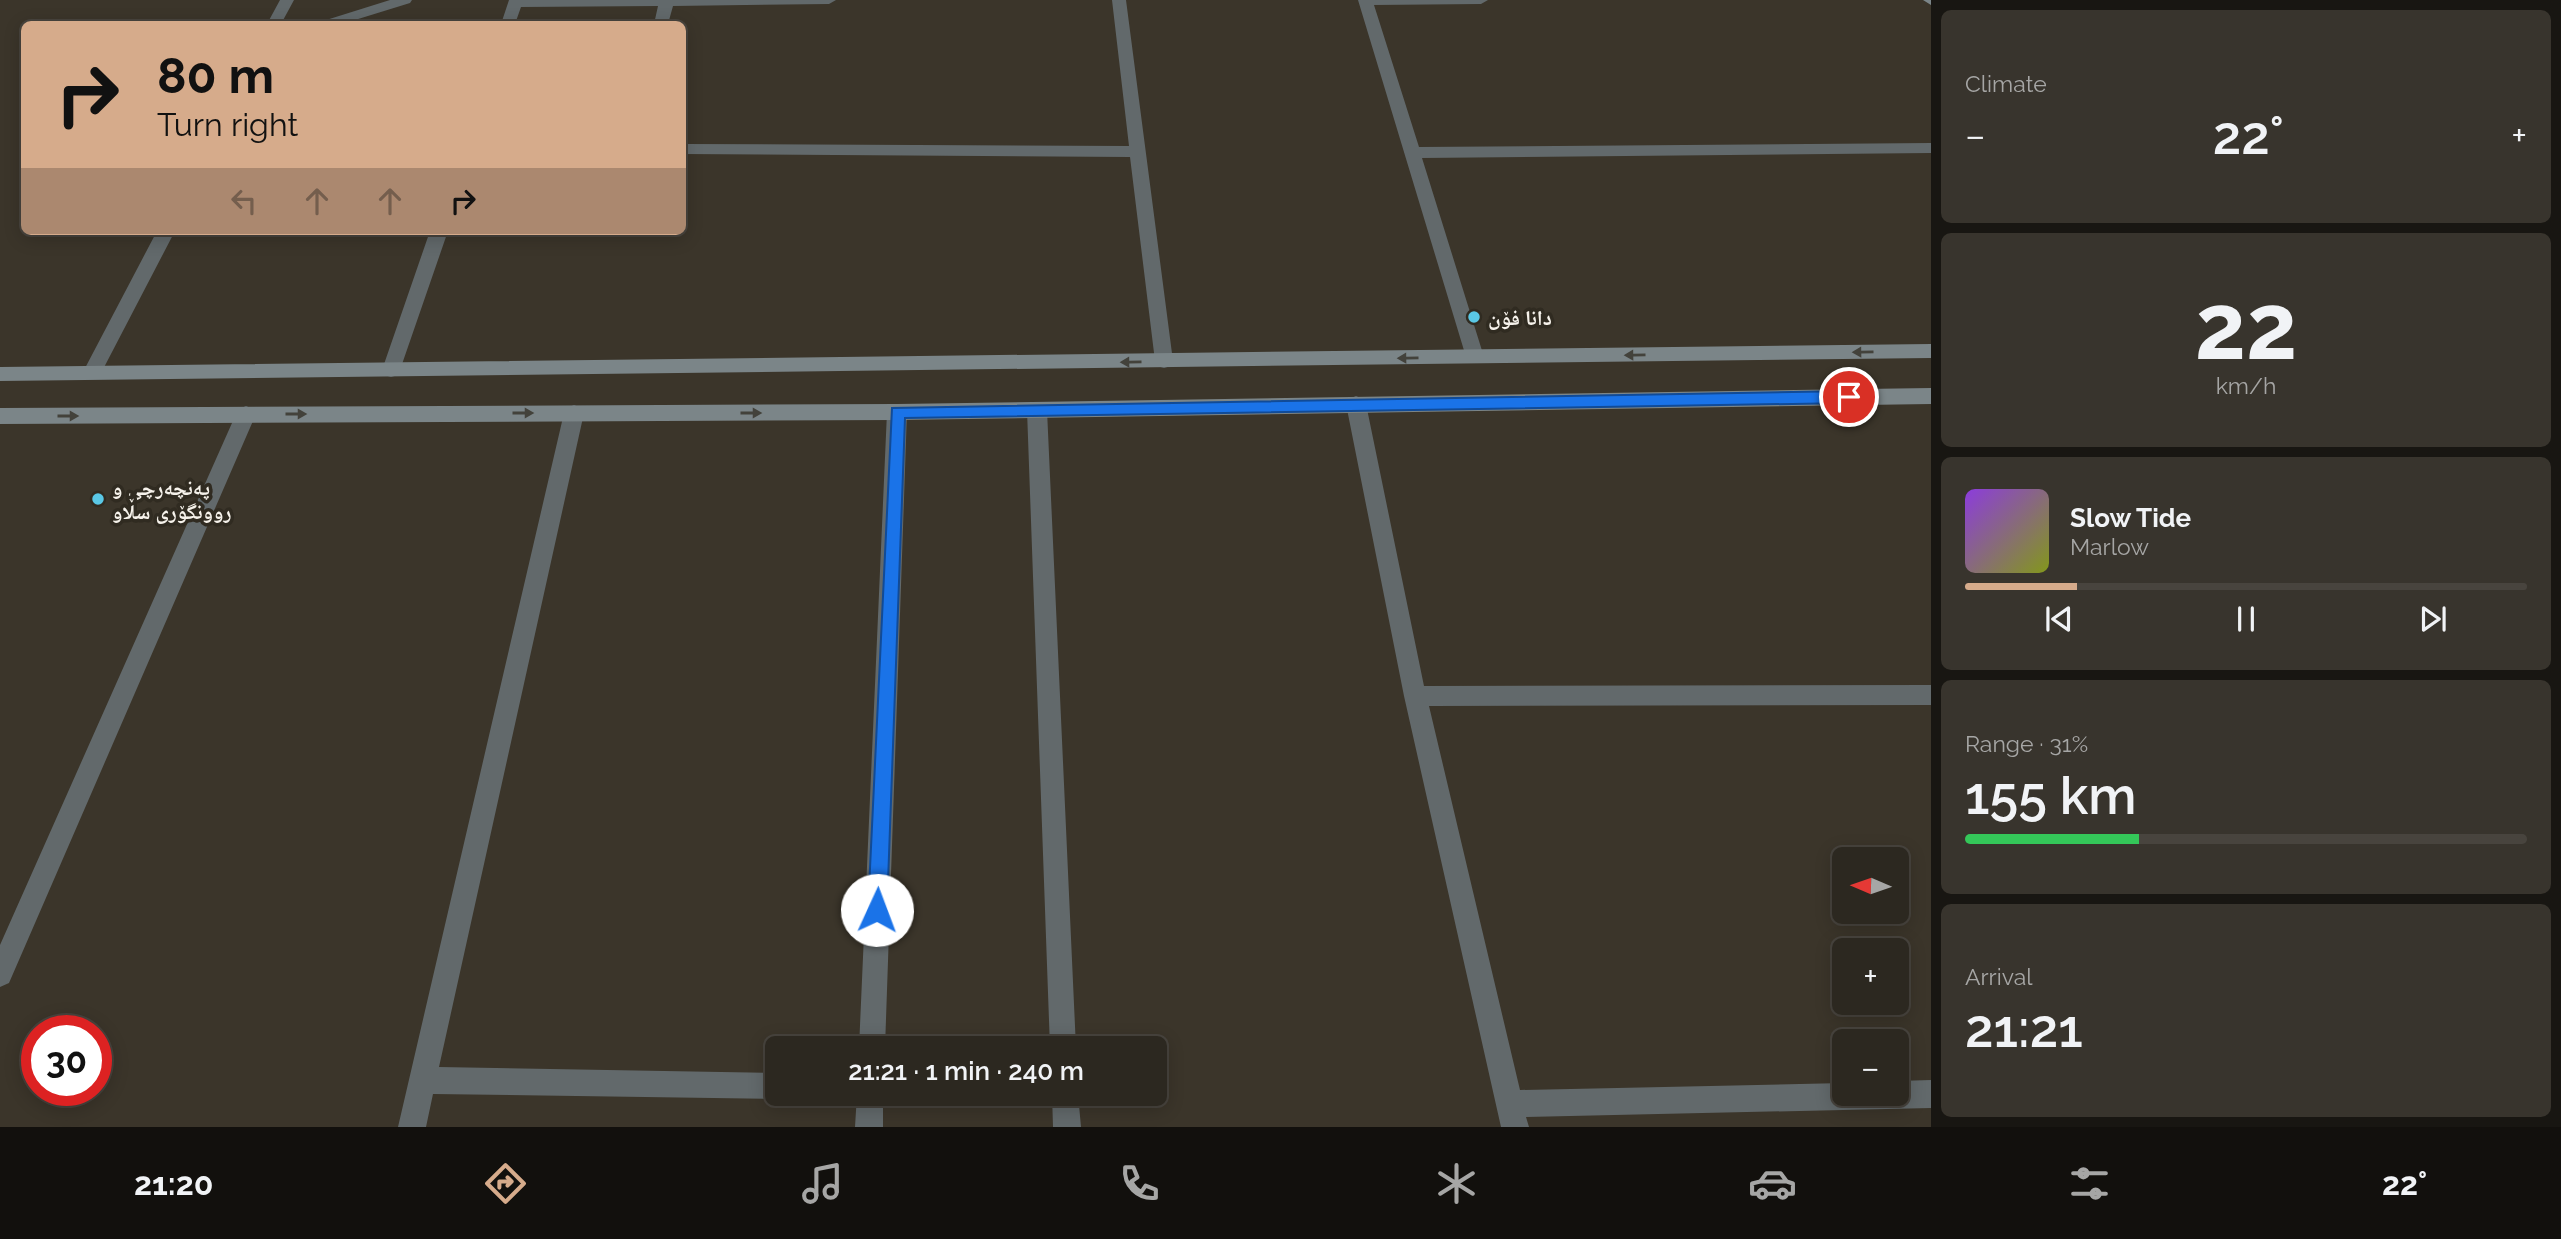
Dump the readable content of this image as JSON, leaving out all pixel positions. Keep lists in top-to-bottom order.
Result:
{
  "places": ["دانا فۆن", "پەنچەرچی و روونگۆری سڵاو"],
  "north": "left",
  "page": {
    "tile": [
      "Climate",
      ["22", "km/h"],
      ["Range · 31%", "155 km"],
      ["Arrival", "21:21"]
    ],
    "turn": ["80 m", "Turn right"],
    "heat": ["−", "22°", "+"],
    "song": ["Slow Tide", "Marlow"],
    "map_buttons": ["+", "−"],
    "limit": "30",
    "trip": "21:21 · 1 min · 240 m",
    "tabs": ["21:20", "22°"]
  }
}
